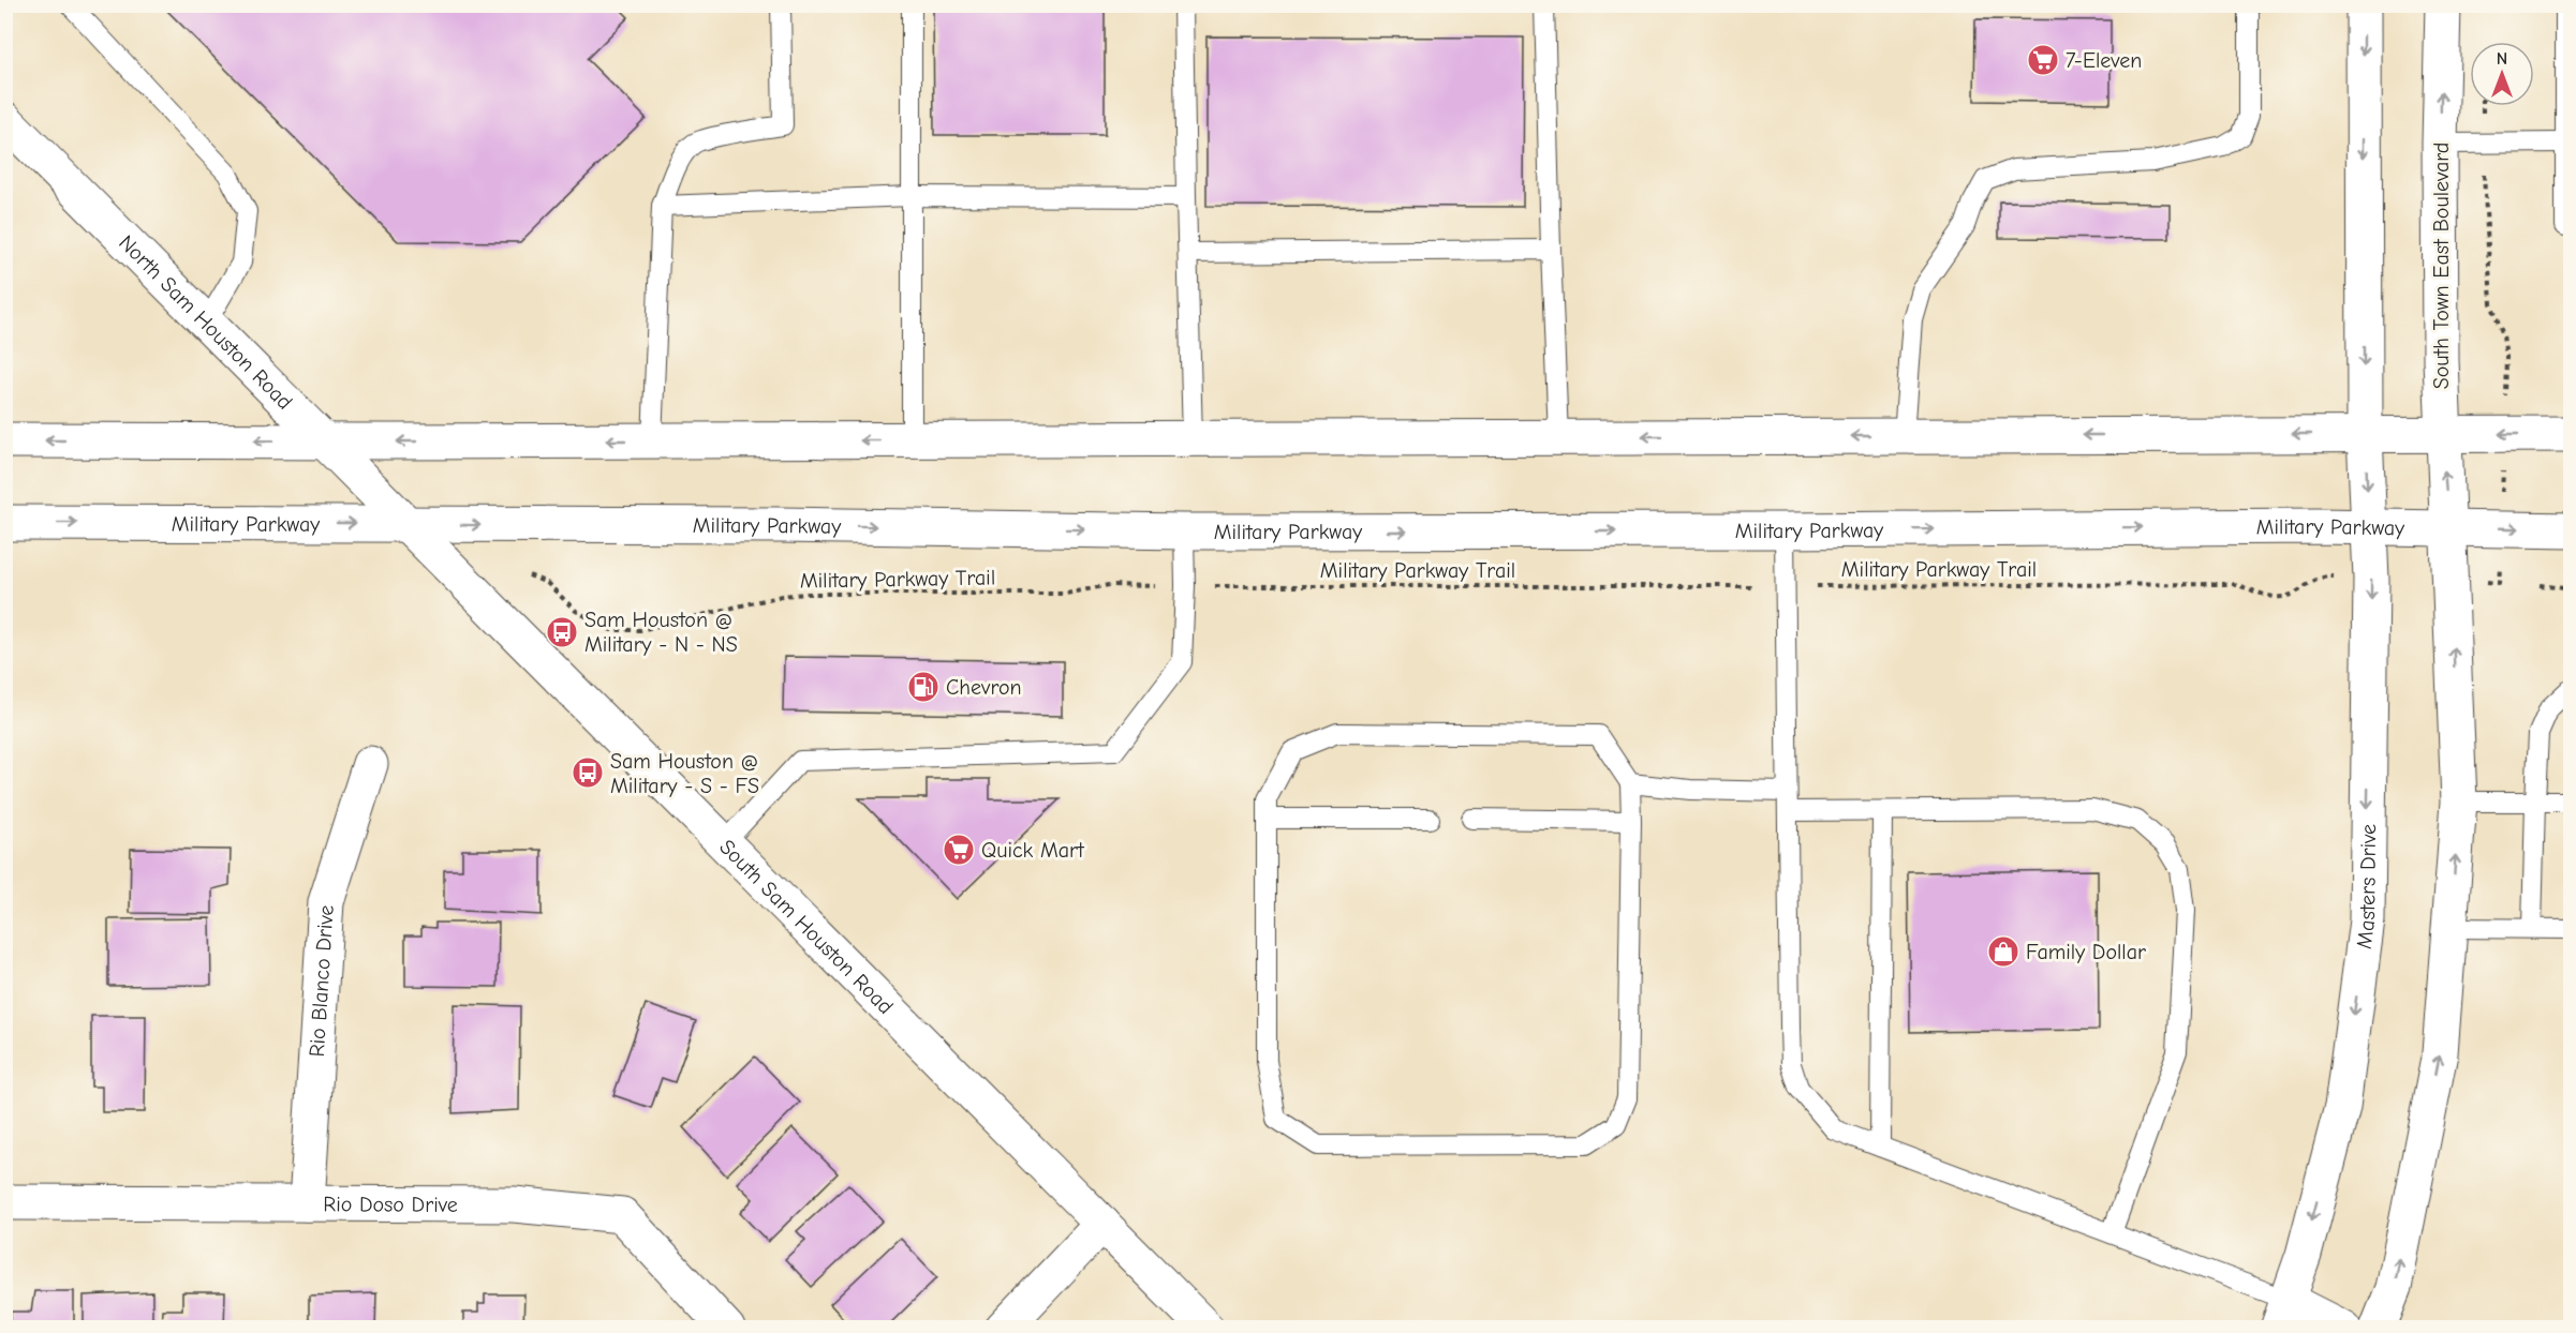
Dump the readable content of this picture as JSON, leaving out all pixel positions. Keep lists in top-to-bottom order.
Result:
{
  "streets": {
    "main road": [
      "South Town East Boulevard",
      "North Sam Houston Road",
      "Military Parkway",
      "Masters Drive",
      "South Sam Houston Road",
      "Rio Blanco Drive",
      "Rio Doso Drive"
    ],
    "path": ["Military Parkway Trail"]
  },
  "crossings": [
    ["South Town East Boulevard", "Military Parkway"],
    ["North Sam Houston Road", "Military Parkway"],
    ["North Sam Houston Road", "South Sam Houston Road"],
    ["Military Parkway", "Masters Drive"],
    ["Military Parkway", "South Sam Houston Road"],
    ["Rio Blanco Drive", "Rio Doso Drive"]
  ],
  "places": {
    "supermarket": ["7-Eleven", "Quick Mart"],
    "bus stop": ["Sam Houston @ Military - N - NS", "Sam Houston @ Military - S - FS"],
    "fuel station": ["Chevron"],
    "shop": ["Family Dollar"]
  },
  "north": "top"
}
